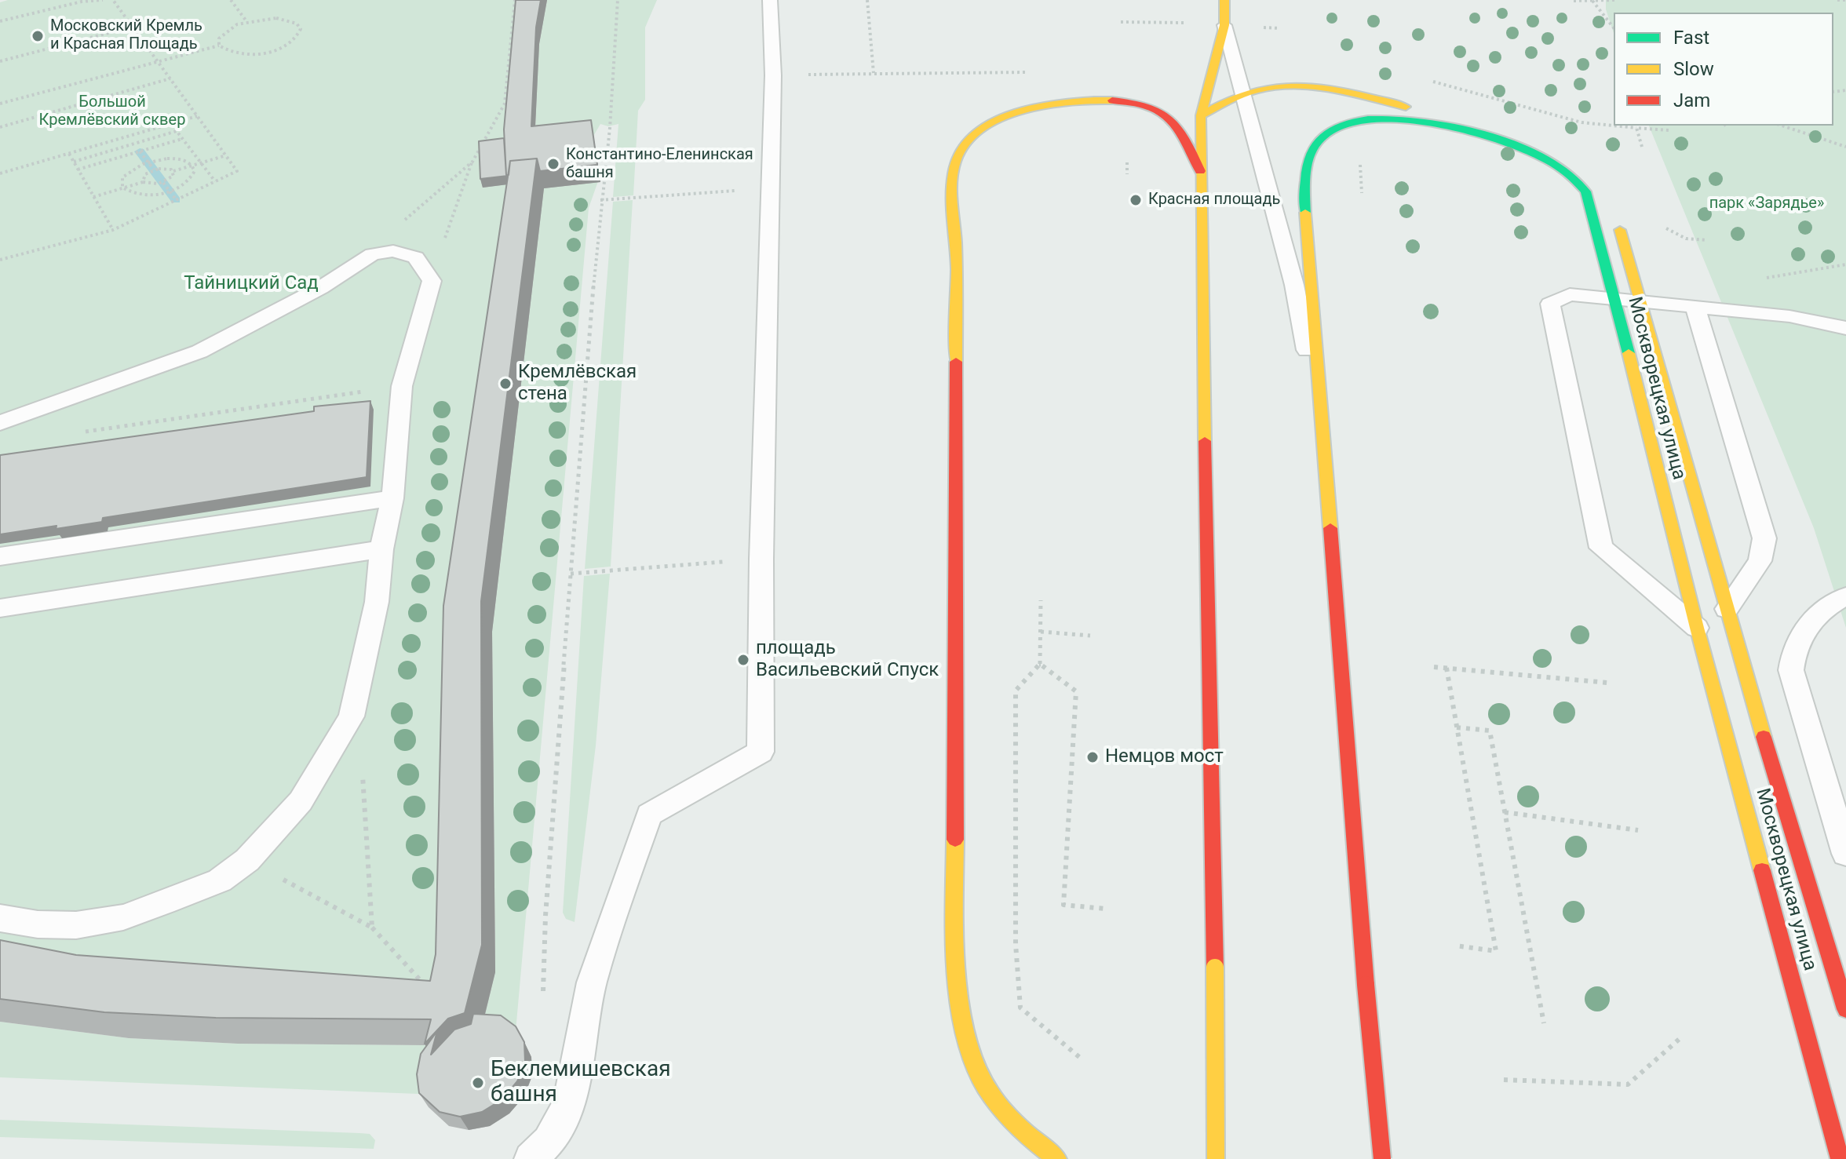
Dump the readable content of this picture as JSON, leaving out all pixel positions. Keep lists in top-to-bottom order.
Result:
{
  "streets": {
    "main road": ["Москворецкая улица"]
  },
  "parks": ["Большой Кремлёвский сквер", "парк «Зарядье»", "Тайницкий Сад"],
  "places": [
    "Московский Кремль и Красная Площадь",
    "Константино-Еленинская башня",
    "Красная площадь",
    "Кремлёвская стена",
    "площадь Васильевский Спуск",
    "Немцов мост",
    "Беклемишевская башня"
  ],
  "legend": ["Fast", "Slow", "Jam"]
}
